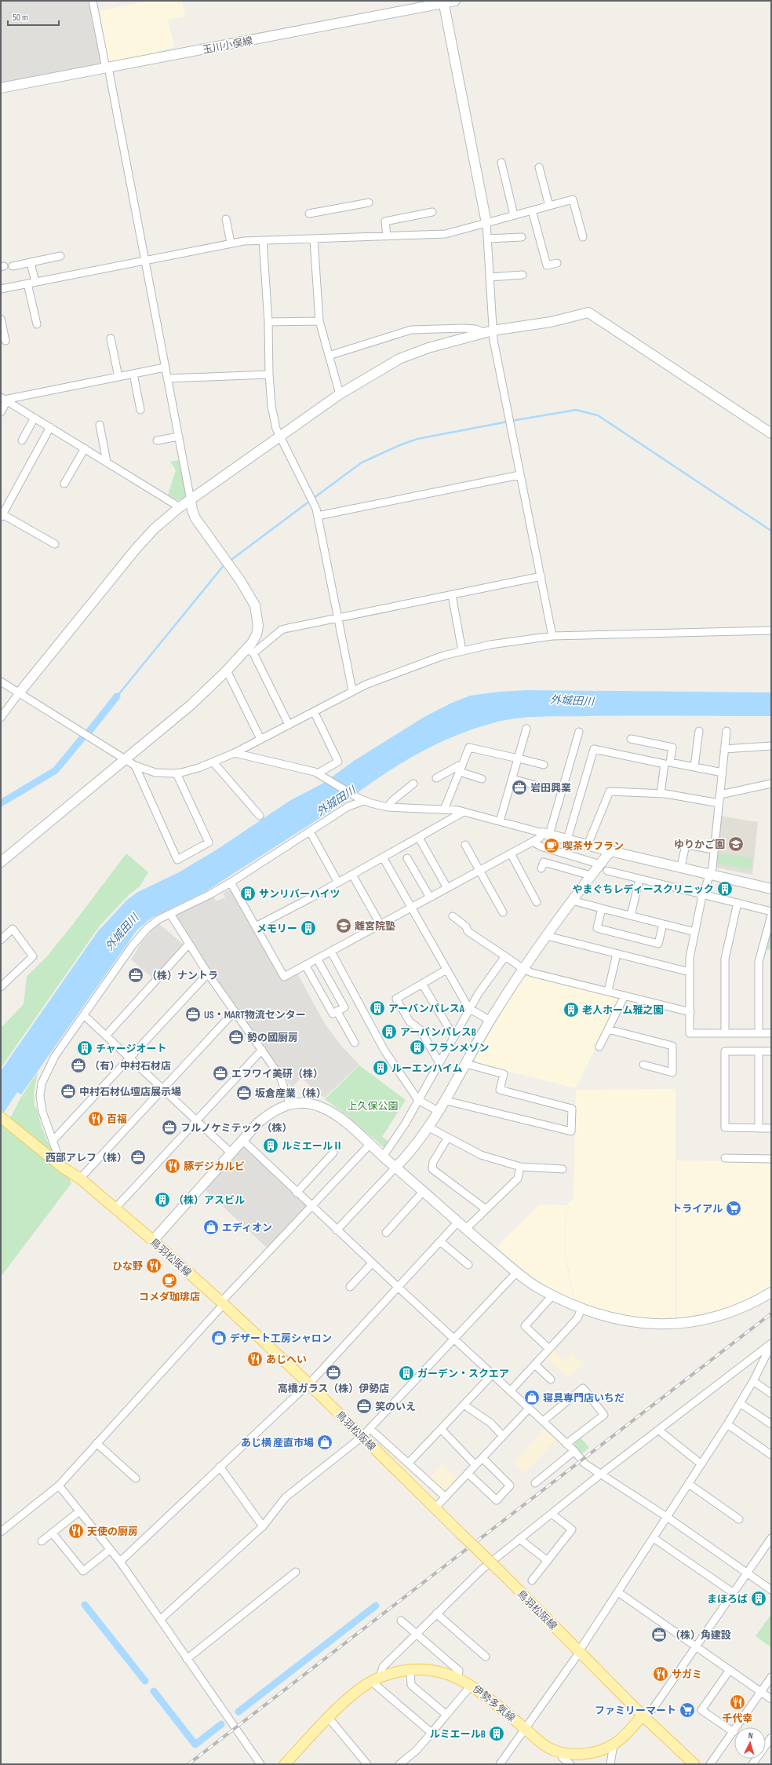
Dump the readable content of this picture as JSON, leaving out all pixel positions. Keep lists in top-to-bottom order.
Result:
{
  "streets": {
    "main road": ["鳥羽松阪線", "伊勢多気線"],
    "street": ["玉川小俣線"]
  },
  "crossings": [
    ["鳥羽松阪線", "伊勢多気線"]
  ],
  "water": ["外城田川"],
  "parks": ["上久保公園"],
  "places": {
    "office": [
      "岩田興業",
      "（株）ナントラ",
      "US・MART物流センター",
      "勢の國厨房",
      "（有）中村石材店",
      "エフワイ美研（株）",
      "中村石材仏壇店展示場",
      "坂倉産業（株）",
      "フルノケミテック（株）",
      "西部アレフ（株）",
      "高橋ガラス（株）伊勢店",
      "笑のいえ",
      "（株）角建設"
    ],
    "school or university": ["ゆりかご園", "離宮院塾"],
    "cafe": ["喫茶サフラン", "コメダ珈琲店"],
    "building": [
      "やまぐちレディースクリニック",
      "サンリバーハイツ",
      "メモリー",
      "アーバンパレスA",
      "老人ホーム雅之園",
      "アーバンパレスB",
      "フランメゾン",
      "チャージオート",
      "ルーエンハイム",
      "ルミエールⅡ",
      "（株）アスビル",
      "ガーデン・スクエア",
      "まほろば",
      "ルミエールB"
    ],
    "restaurant": [
      "百福",
      "豚デジカルビ",
      "ひな野",
      "あじへい",
      "天使の厨房",
      "サガミ",
      "千代幸"
    ],
    "supermarket": ["トライアル", "ファミリーマート"],
    "shop": [
      "エディオン",
      "デザート工房シャロン",
      "寝具専門店いちだ",
      "あじ横 産直市場"
    ]
  },
  "scale_bar": "50 m",
  "north": "top"
}
